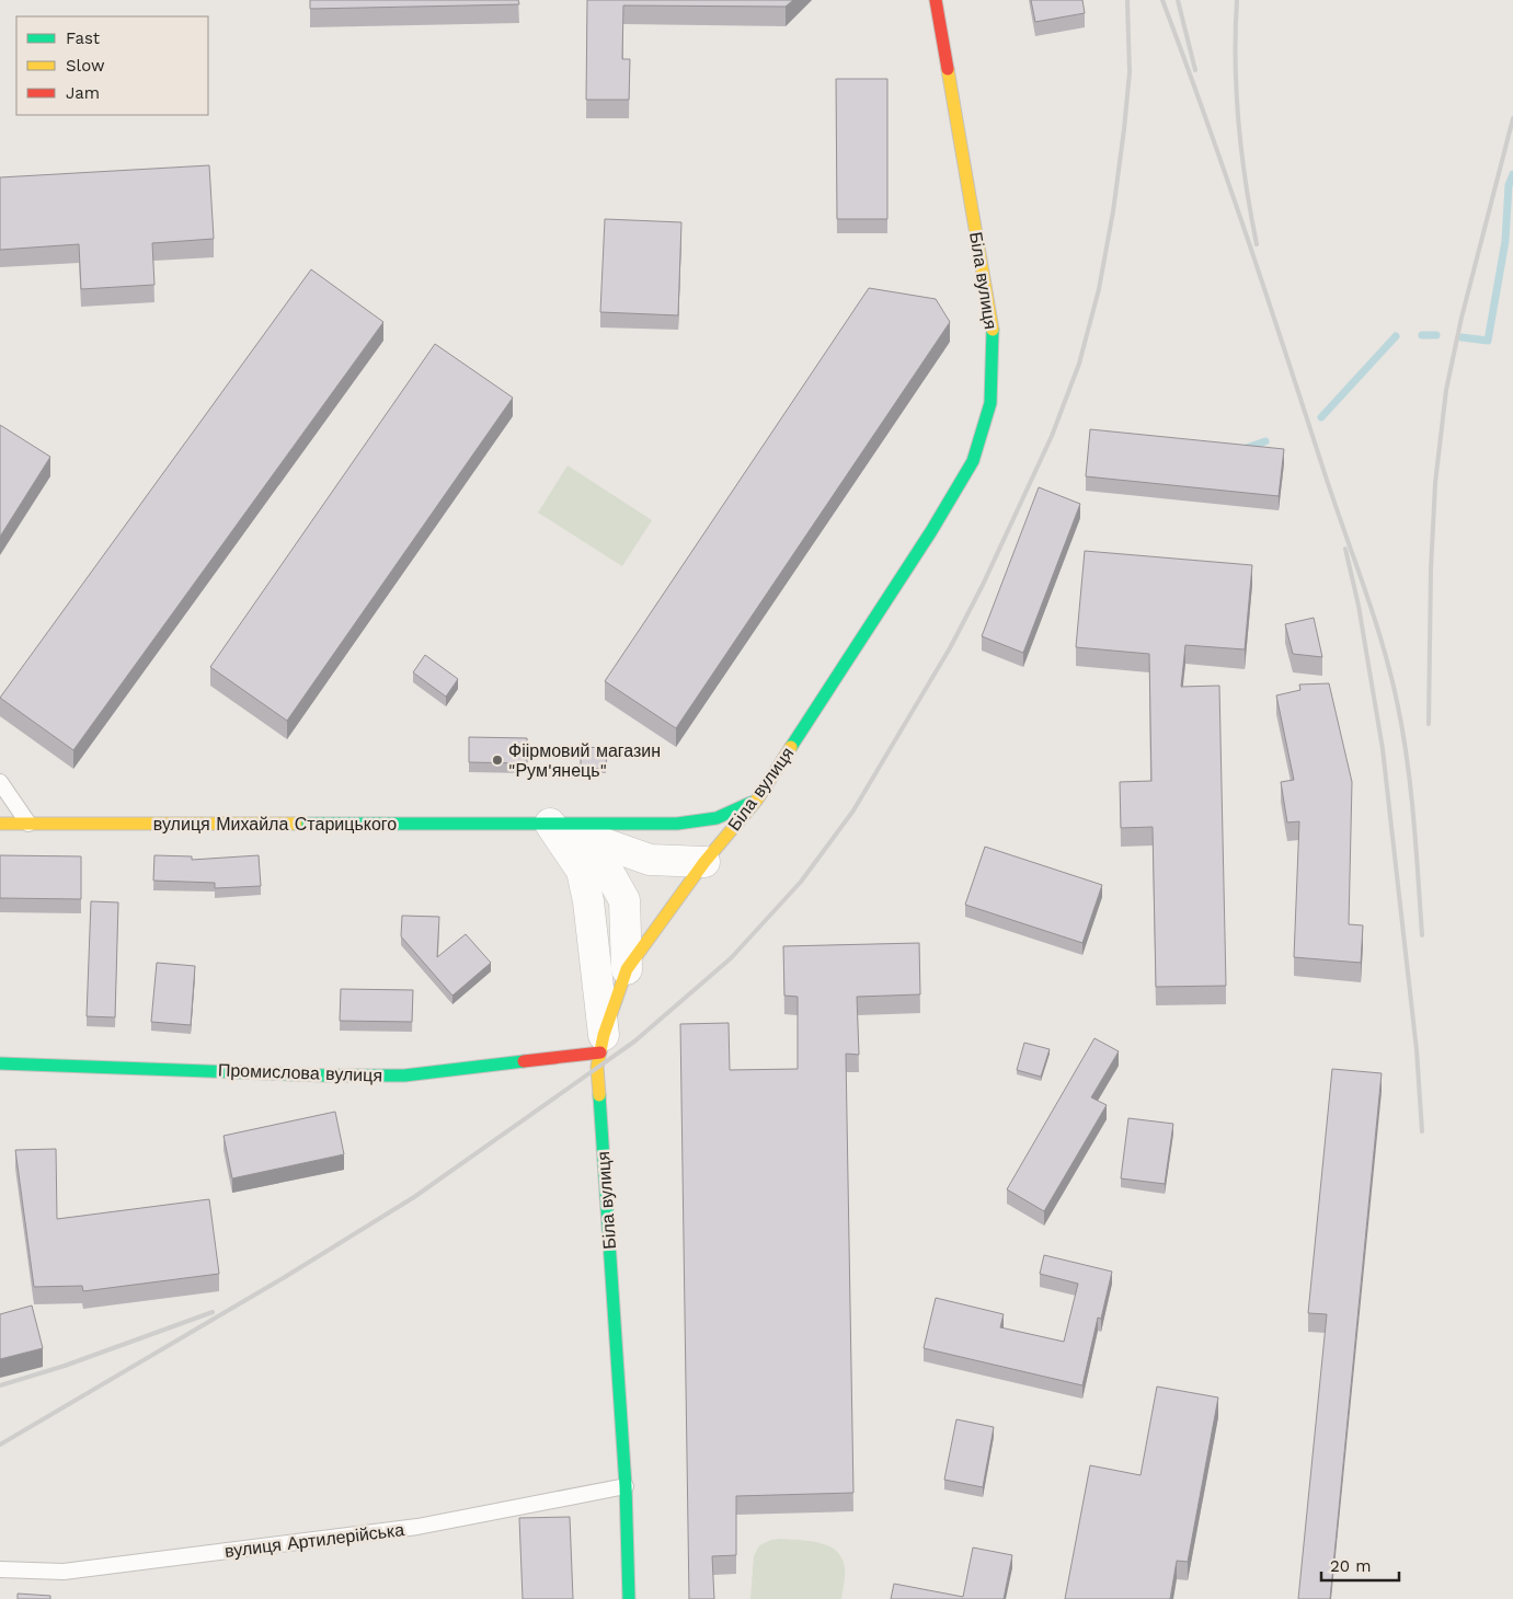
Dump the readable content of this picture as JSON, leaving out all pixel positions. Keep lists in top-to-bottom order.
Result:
{
  "streets": {
    "street": ["Біла вулиця", "вулиця Михайла Старицького", "Промислова вулиця"],
    "lane": ["вулиця Артилерійська"]
  },
  "crossings": [
    ["Біла вулиця", "вулиця Михайла Старицького"],
    ["Біла вулиця", "Промислова вулиця"],
    ["Біла вулиця", "вулиця Артилерійська"]
  ],
  "places": ["Фіірмовий магазин \"Рум'янець\""],
  "legend": ["Fast", "Slow", "Jam"],
  "scale_bar": "20 m"
}
